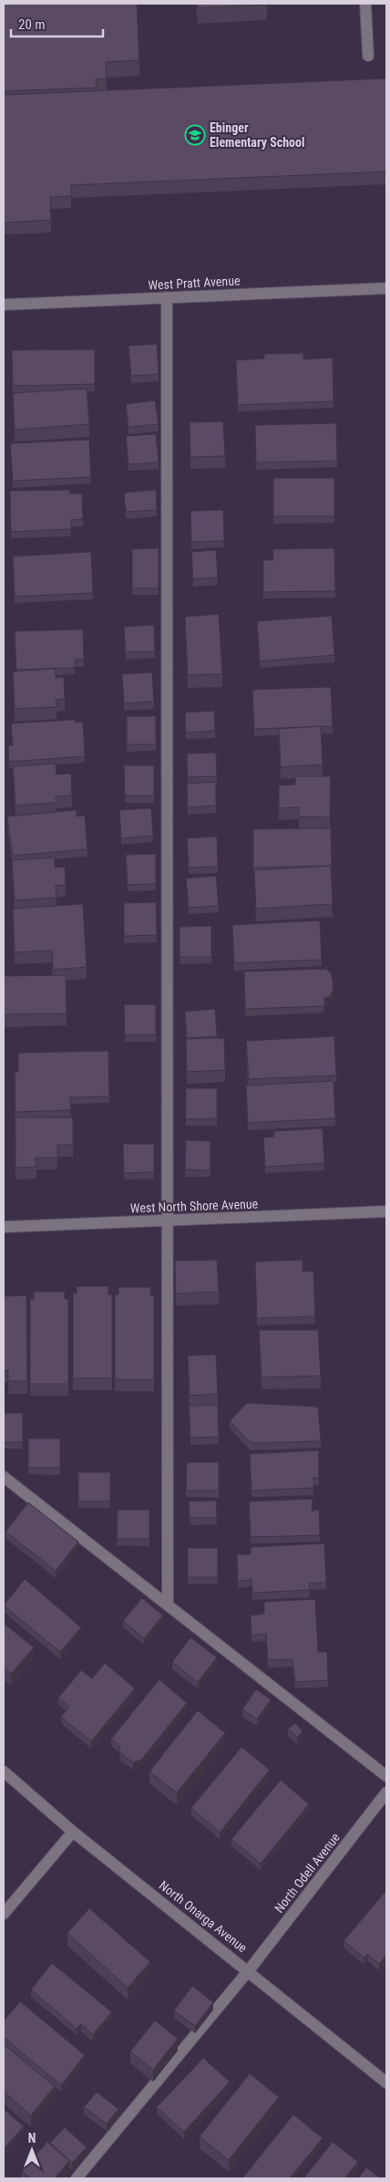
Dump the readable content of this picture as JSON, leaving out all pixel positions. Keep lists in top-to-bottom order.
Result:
{
  "streets": {
    "street": [
      "West Pratt Avenue",
      "West North Shore Avenue",
      "North Odell Avenue",
      "North Onarga Avenue"
    ]
  },
  "crossings": [
    ["North Odell Avenue", "North Onarga Avenue"]
  ],
  "places": {
    "school or university": ["Ebinger Elementary School"]
  },
  "scale_bar": "20 m",
  "north": "top"
}
